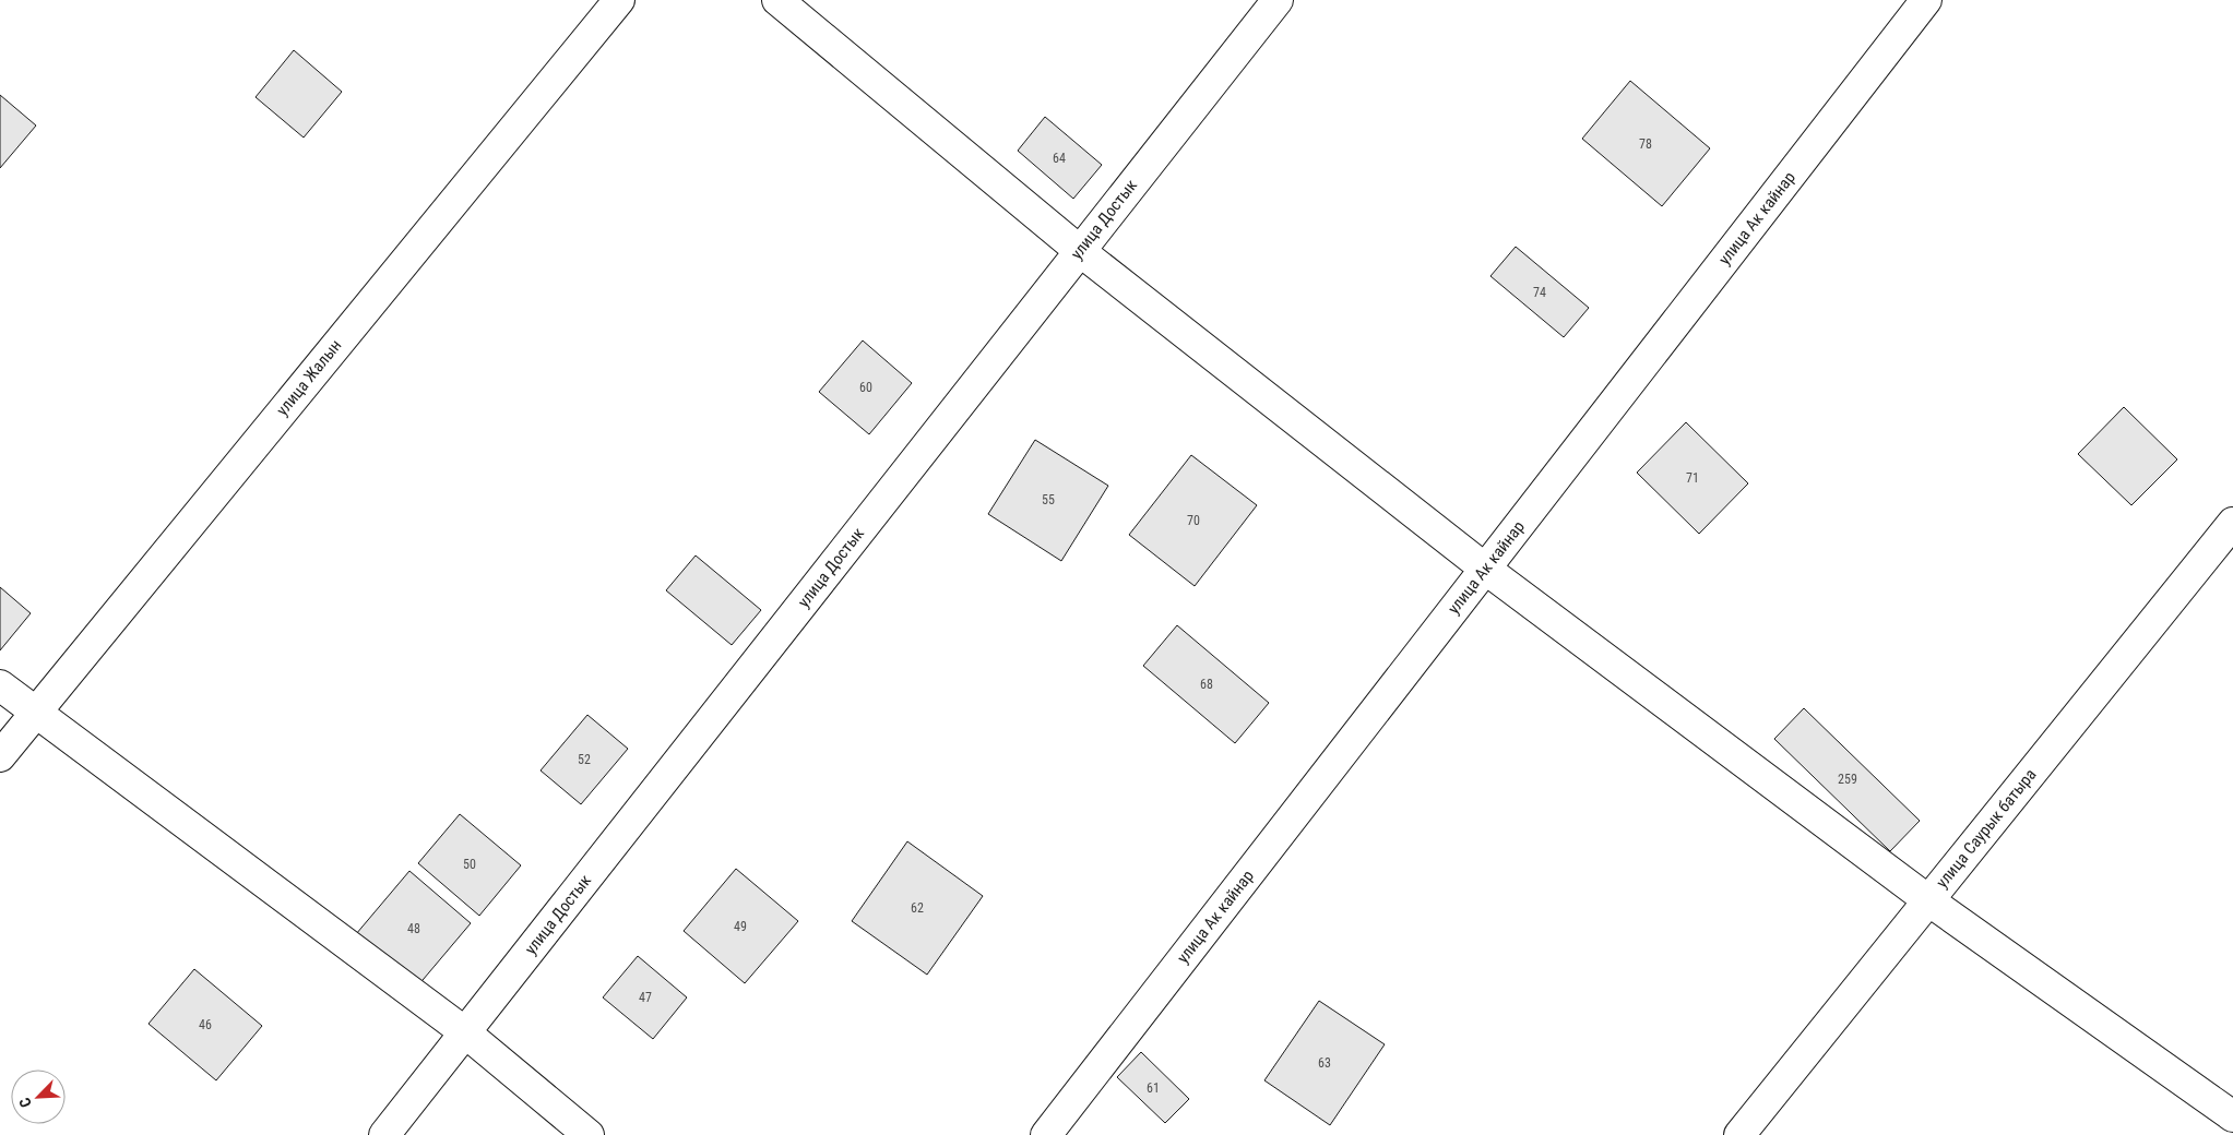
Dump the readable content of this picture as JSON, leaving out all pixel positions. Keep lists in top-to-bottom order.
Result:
{
  "streets": {
    "street": [
      "улица Ак кайнар",
      "улица Достык",
      "улица Жалын",
      "улица Саурык батыра"
    ]
  },
  "house_numbers": [
    "78",
    "64",
    "74",
    "60",
    "71",
    "55",
    "70",
    "68",
    "52",
    "259",
    "50",
    "62",
    "49",
    "48",
    "47",
    "46",
    "63",
    "61"
  ],
  "north": "bottom left"
}
